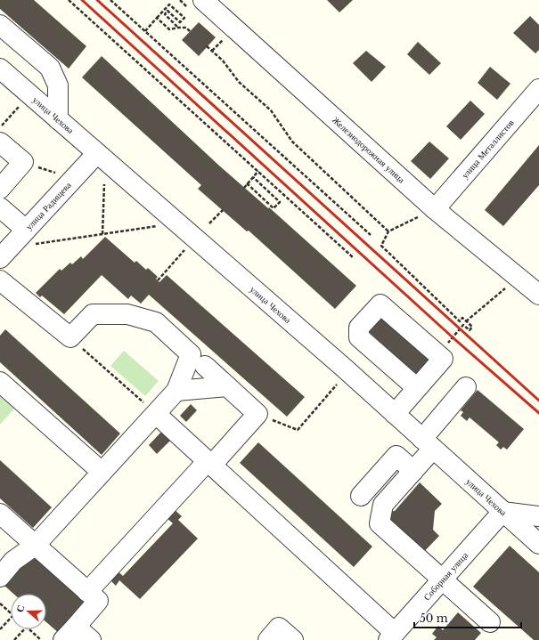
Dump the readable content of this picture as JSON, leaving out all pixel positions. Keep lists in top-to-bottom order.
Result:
{
  "streets": {
    "street": [
      "улица Чехова",
      "улица Металлистов",
      "Железнодорожная улица",
      "улица Радищева",
      "Соборная улица"
    ]
  },
  "crossings": [
    ["улица Чехова", "улица Радищева"],
    ["улица Чехова", "Соборная улица"],
    ["улица Металлистов", "Железнодорожная улица"]
  ],
  "scale_bar": "50 m",
  "north": "left"
}
